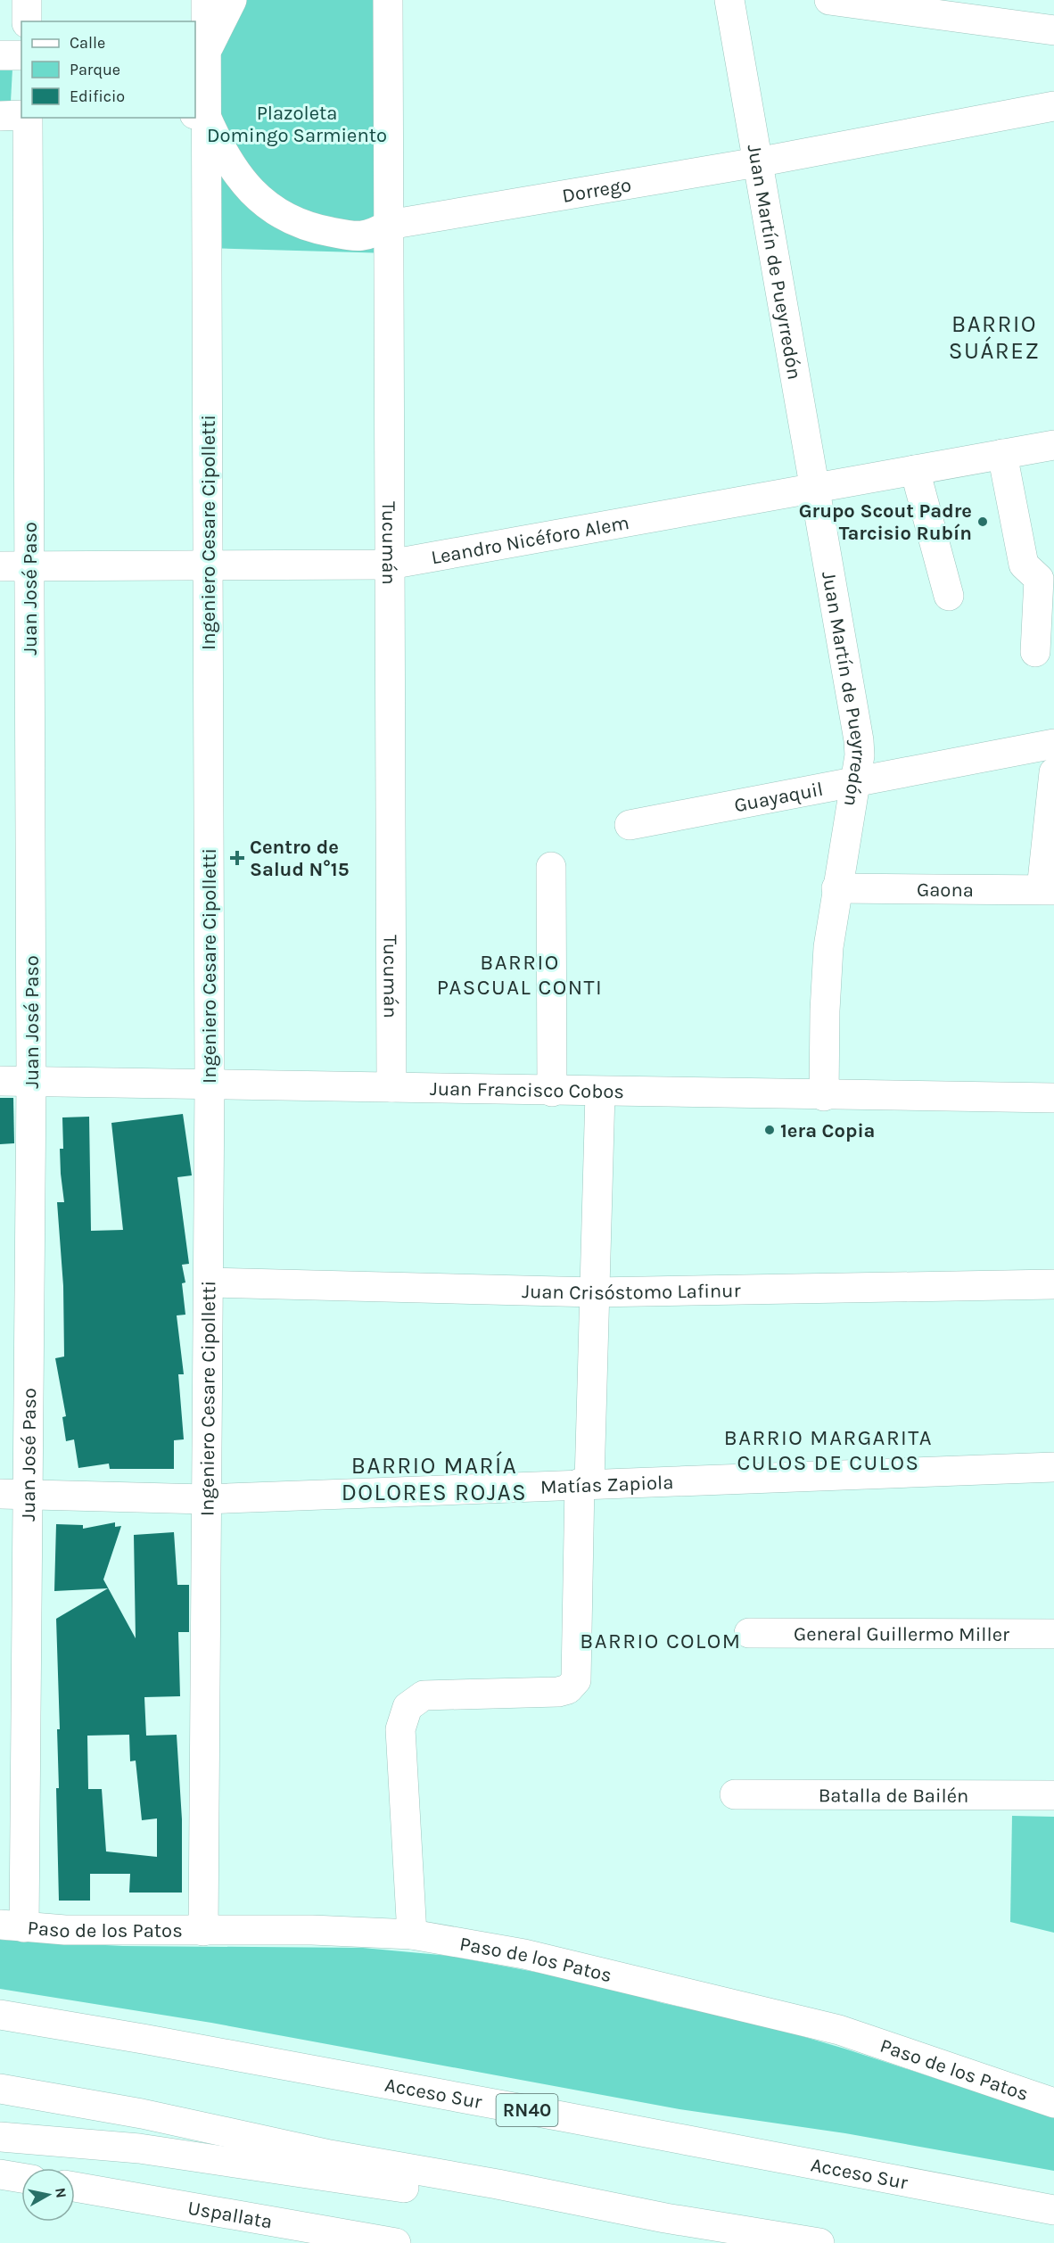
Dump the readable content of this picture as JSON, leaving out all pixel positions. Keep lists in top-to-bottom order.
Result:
{
  "streets": {
    "main road": [
      "Dorrego",
      "Juan Martín de Pueyrredón",
      "Ingeniero Cesare Cipolletti",
      "Leandro Nicéforo Alem",
      "Tucumán",
      "Juan José Paso",
      "Guayaquil",
      "Gaona",
      "Juan Francisco Cobos",
      "Juan Crisóstomo Lafinur",
      "Matías Zapiola",
      "General Guillermo Miller",
      "Batalla de Bailén",
      "Paso de los Patos",
      "Acceso Sur",
      "RN40",
      "Uspallata"
    ]
  },
  "crossings": [
    ["Dorrego", "Juan Martín de Pueyrredón"],
    ["Dorrego", "Ingeniero Cesare Cipolletti"],
    ["Dorrego", "Tucumán"],
    ["Juan Martín de Pueyrredón", "Leandro Nicéforo Alem"],
    ["Juan Martín de Pueyrredón", "Guayaquil"],
    ["Juan Martín de Pueyrredón", "Gaona"],
    ["Juan Martín de Pueyrredón", "Juan Francisco Cobos"],
    ["Ingeniero Cesare Cipolletti", "Leandro Nicéforo Alem"],
    ["Ingeniero Cesare Cipolletti", "Juan Francisco Cobos"],
    ["Ingeniero Cesare Cipolletti", "Juan Crisóstomo Lafinur"],
    ["Ingeniero Cesare Cipolletti", "Matías Zapiola"],
    ["Ingeniero Cesare Cipolletti", "Paso de los Patos"],
    ["Leandro Nicéforo Alem", "Tucumán"],
    ["Leandro Nicéforo Alem", "Juan José Paso"],
    ["Tucumán", "Juan Francisco Cobos"],
    ["Juan José Paso", "Juan Francisco Cobos"],
    ["Juan José Paso", "Matías Zapiola"],
    ["Juan José Paso", "Paso de los Patos"]
  ],
  "districts": [
    "BARRIO SUÁREZ",
    "BARRIO PASCUAL CONTI",
    "BARRIO MARGARITA CULOS DE CULOS",
    "BARRIO MARÍA DOLORES ROJAS",
    "BARRIO COLOM"
  ],
  "parks": ["Plazoleta Domingo Sarmiento"],
  "places": {
    "other": ["Grupo Scout Padre Tarcisio Rubín", "1era Copia"],
    "health": ["Centro de Salud N°15"]
  },
  "legend": ["Calle", "Parque", "Edificio"],
  "north": "right"
}
